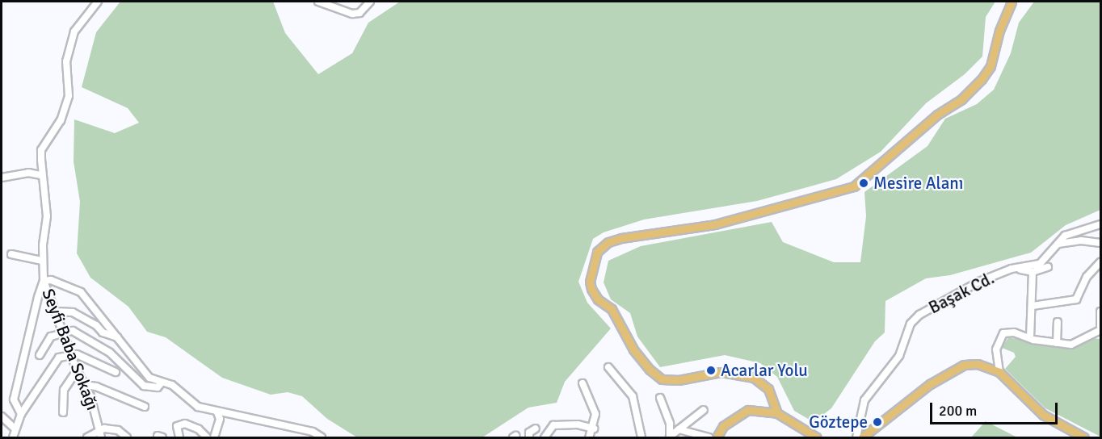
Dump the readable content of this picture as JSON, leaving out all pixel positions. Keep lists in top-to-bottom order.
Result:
{
  "streets": {
    "street": ["Başak Cd.", "Seyfi Baba Sokağı"]
  },
  "places": ["Mesire Alanı", "Acarlar Yolu", "Göztepe"],
  "scale_bar": "200 m"
}
